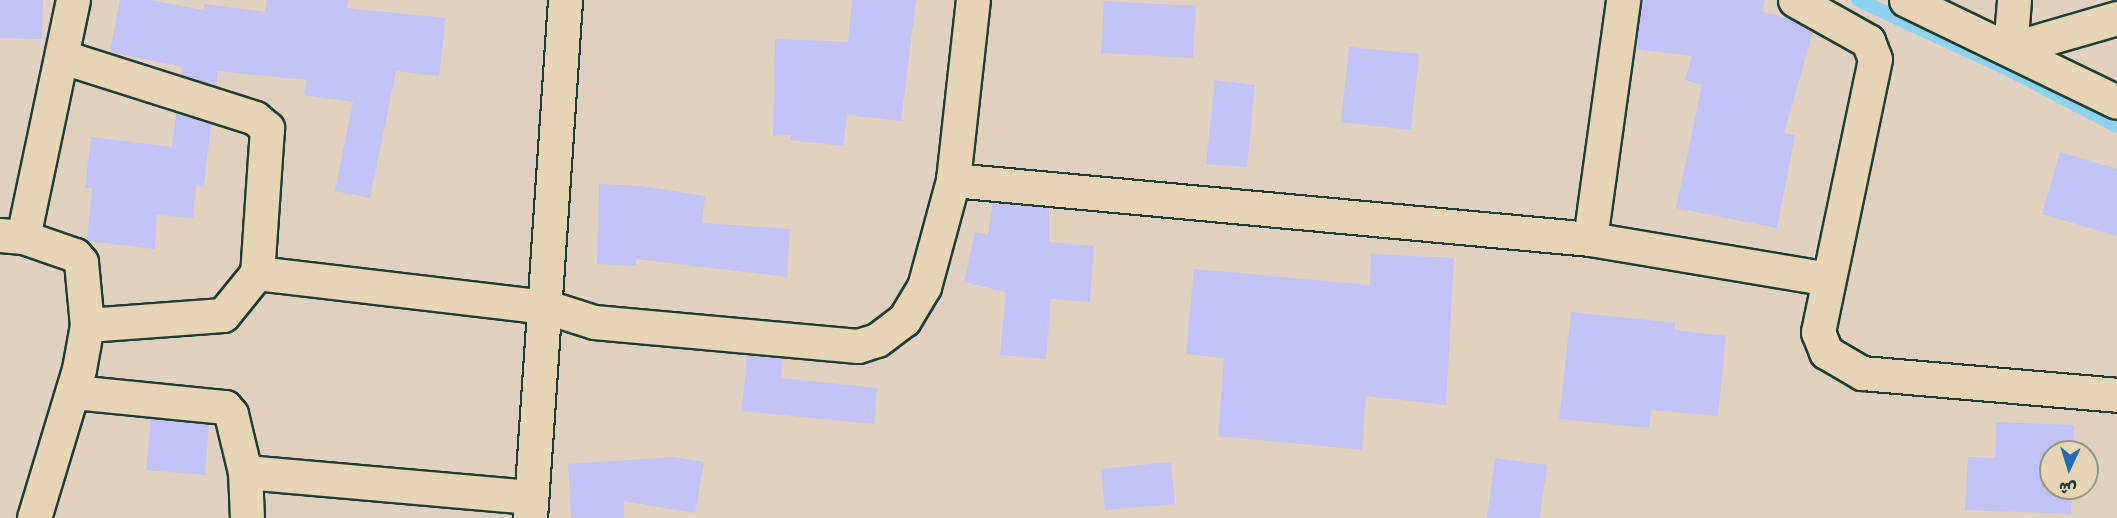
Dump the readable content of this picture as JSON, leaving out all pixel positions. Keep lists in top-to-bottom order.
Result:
{
  "north": "bottom"
}
